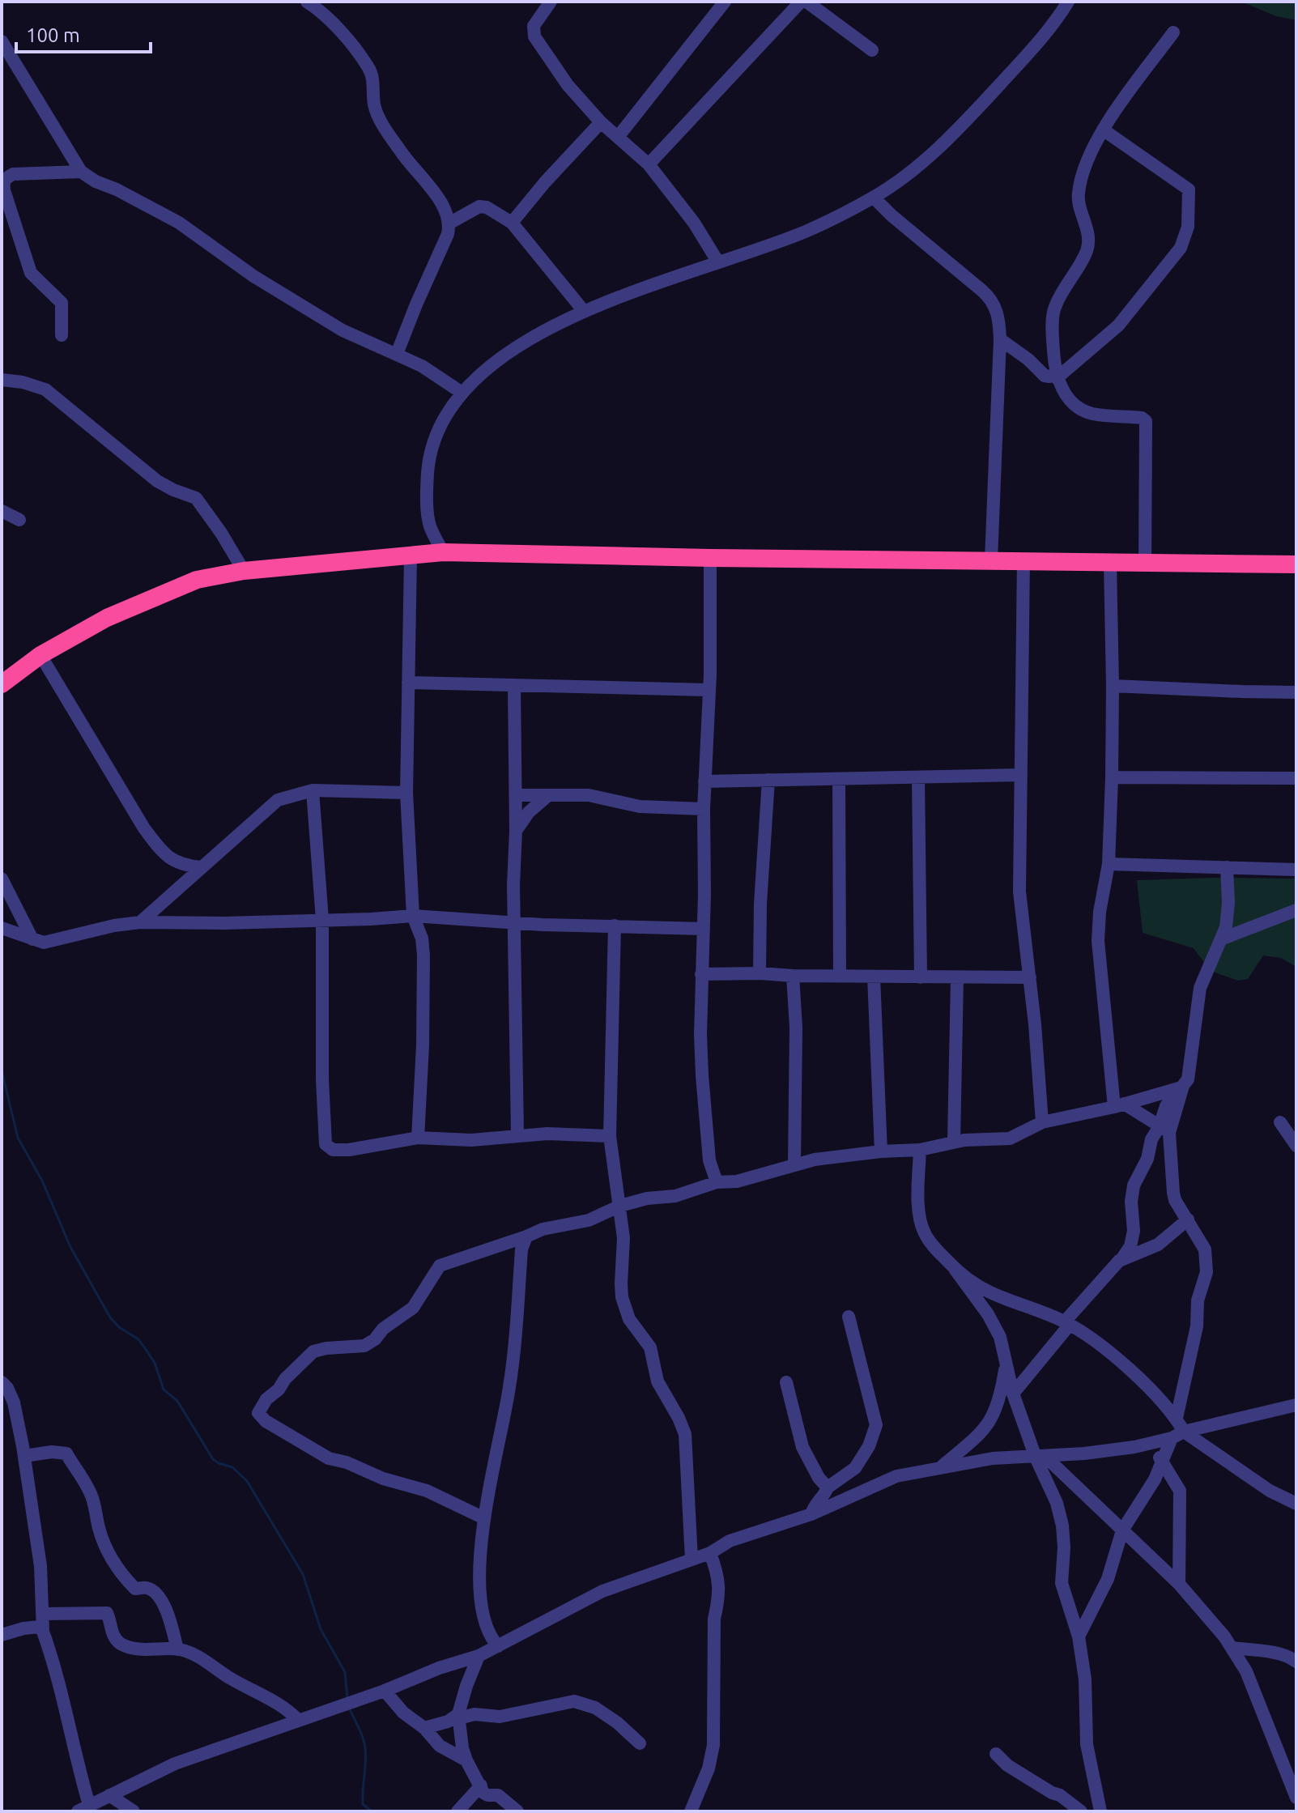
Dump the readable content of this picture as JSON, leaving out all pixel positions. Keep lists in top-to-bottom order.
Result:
{
  "scale_bar": "100 m"
}
